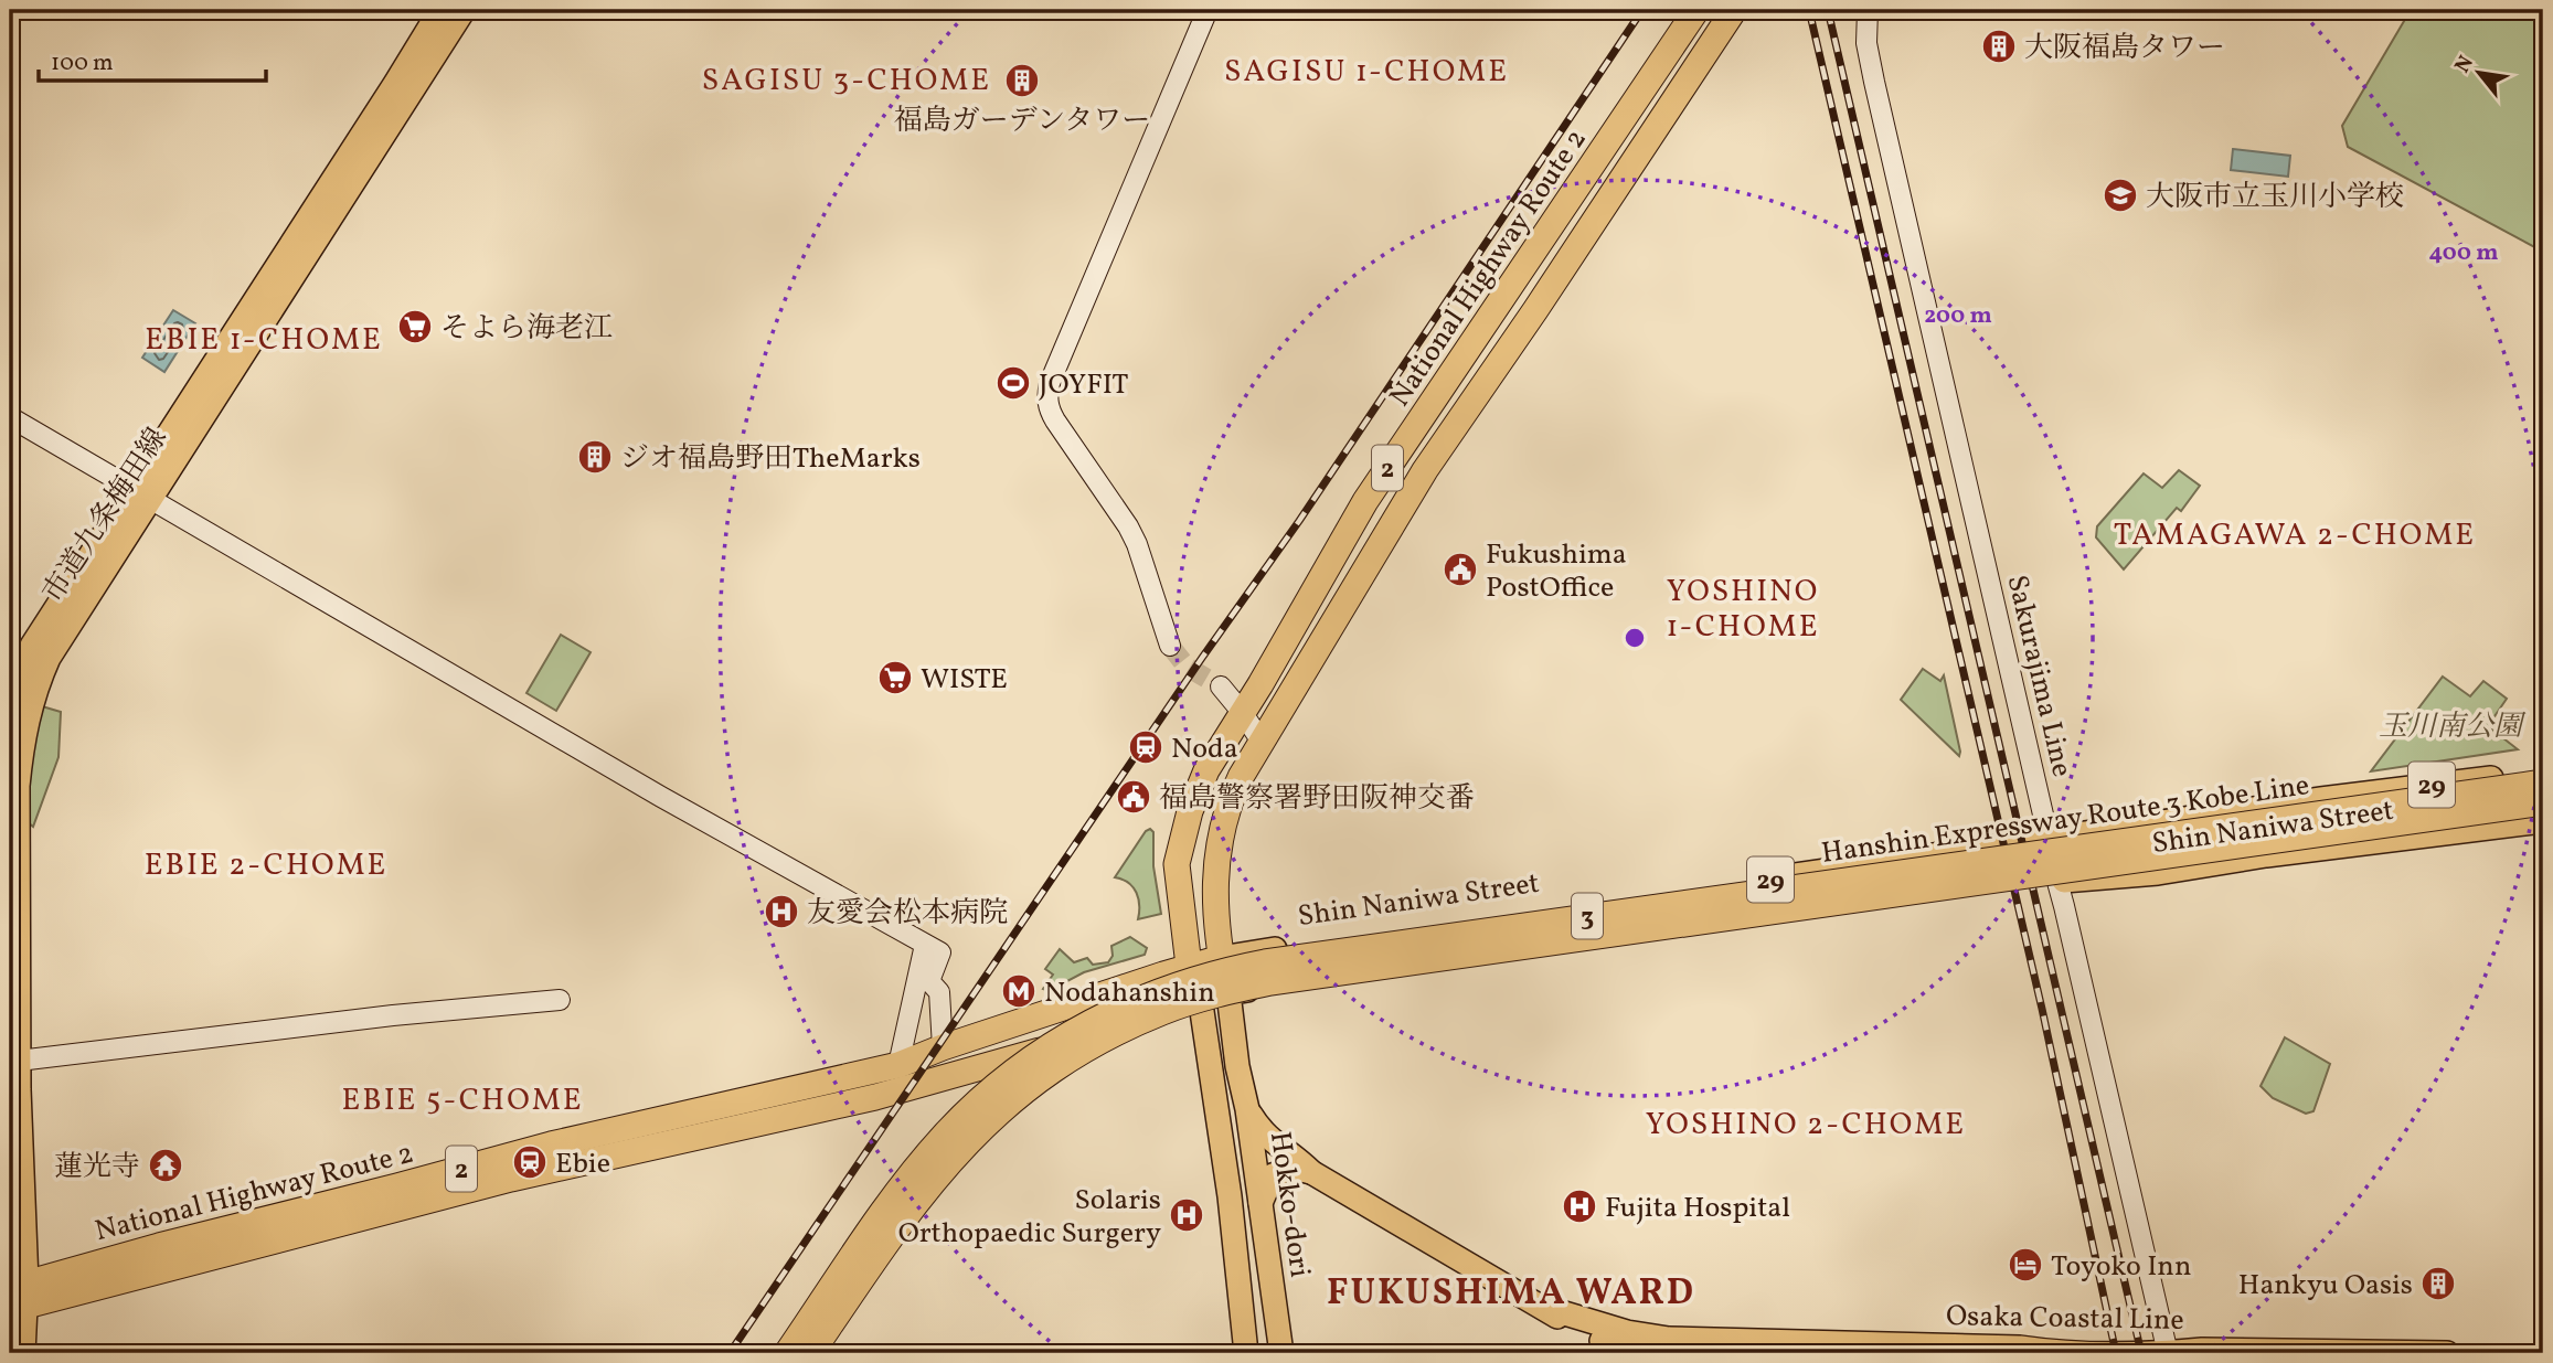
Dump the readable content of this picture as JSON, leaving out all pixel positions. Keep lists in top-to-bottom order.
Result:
{
  "streets": {
    "highway": [
      "National Highway Route 2",
      "2",
      "Hanshin Expressway Route 3 Kobe Line",
      "3"
    ],
    "main road": [
      "市道九条梅田線",
      "29",
      "Shin Naniwa Street",
      "Hokko-dori",
      "Osaka Coastal Line"
    ],
    "street": ["Sakurajima Line"]
  },
  "crossings": [
    ["National Highway Route 2", "2"],
    ["National Highway Route 2", "市道九条梅田線"],
    ["National Highway Route 2", "Shin Naniwa Street"],
    ["National Highway Route 2", "Hokko-dori"],
    ["2", "Shin Naniwa Street"],
    ["2", "Hokko-dori"],
    ["Sakurajima Line", "Shin Naniwa Street"],
    ["Sakurajima Line", "Osaka Coastal Line"],
    ["Shin Naniwa Street", "Hokko-dori"],
    ["Hokko-dori", "Osaka Coastal Line"]
  ],
  "districts": [
    "SAGISU 1-CHOME",
    "SAGISU 3-CHOME",
    "EBIE 1-CHOME",
    "TAMAGAWA 2-CHOME",
    "YOSHINO 1-CHOME",
    "EBIE 2-CHOME",
    "EBIE 5-CHOME",
    "YOSHINO 2-CHOME",
    "FUKUSHIMA WARD"
  ],
  "parks": ["玉川南公園"],
  "places": {
    "building": [
      "大阪福島タワー",
      "福島ガーデンタワー",
      "ジオ福島野田TheMarks",
      "Hankyu Oasis"
    ],
    "school or university": ["大阪市立玉川小学校"],
    "supermarket": ["そよら海老江", "WISTE"],
    "sports": ["JOYFIT"],
    "public building": ["Fukushima PostOffice", "福島警察署野田阪神交番"],
    "station": ["Noda", "Ebie"],
    "hospital": ["友愛会松本病院", "Fujita Hospital", "Solaris Orthopaedic Surgery"],
    "metro station": ["Nodahanshin"],
    "temple": ["蓮光寺"],
    "hotel": ["Toyoko Inn"]
  },
  "scale_bar": "100 m",
  "north": "top left",
  "rings": ["400 m", "200 m"]
}
